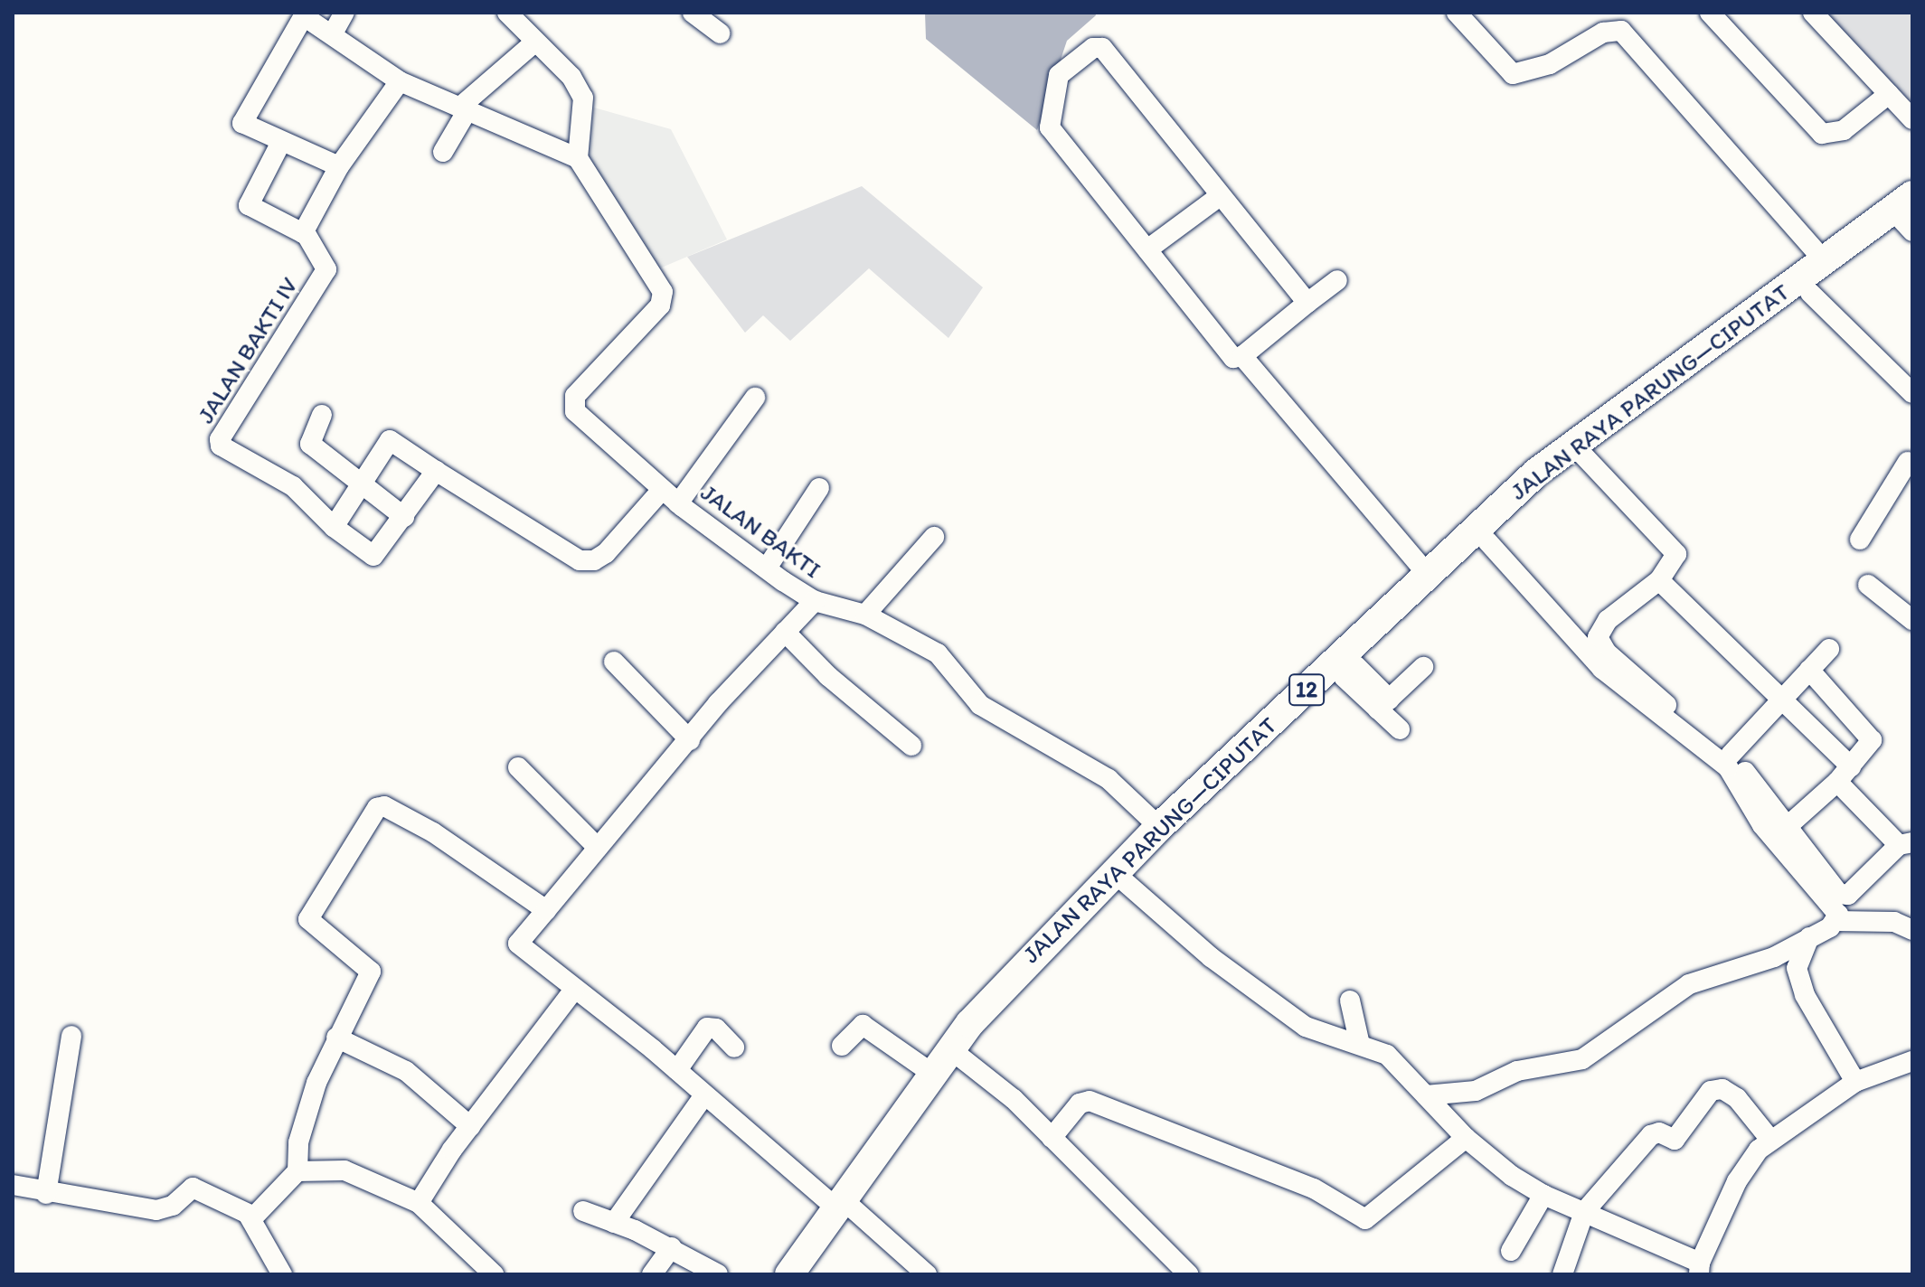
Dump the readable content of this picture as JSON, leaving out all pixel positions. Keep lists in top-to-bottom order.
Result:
{
  "streets": {
    "highway": ["JALAN RAYA PARUNG—CIPUTAT", "12"],
    "street": ["JALAN BAKTI IV", "JALAN BAKTI"]
  },
  "crossings": [
    ["JALAN RAYA PARUNG—CIPUTAT", "JALAN BAKTI"]
  ]
}
